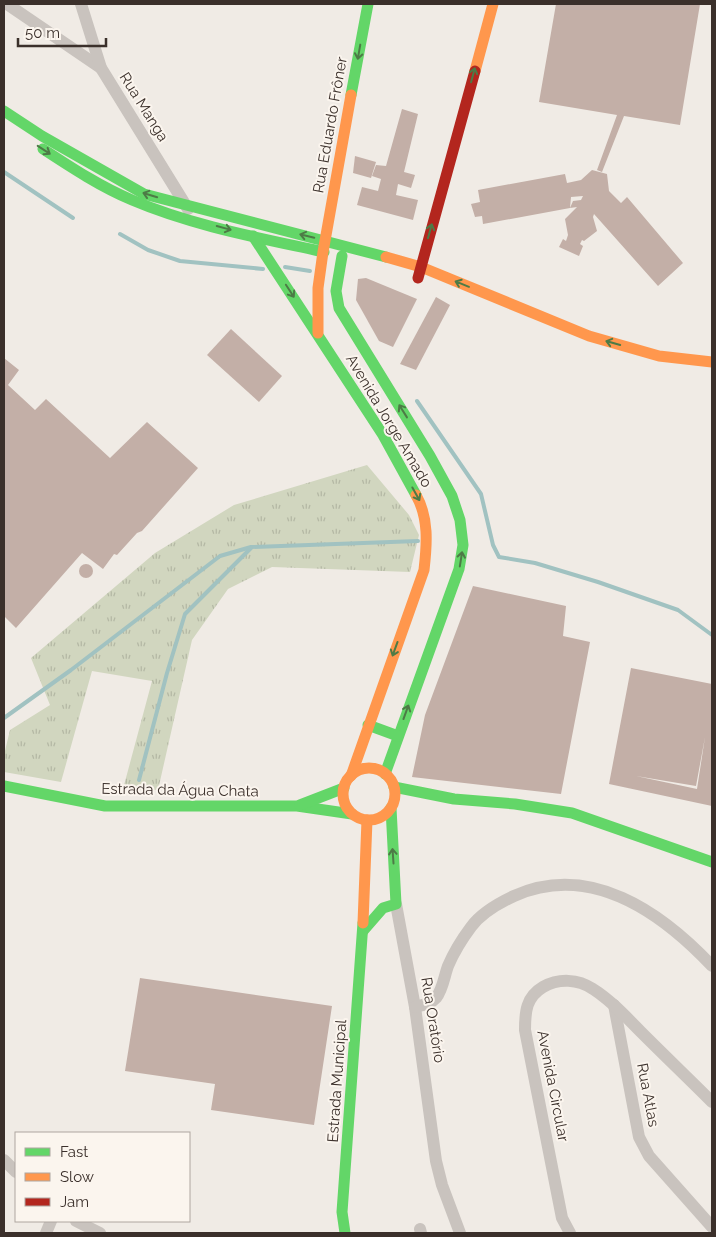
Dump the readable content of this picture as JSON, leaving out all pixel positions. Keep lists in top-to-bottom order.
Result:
{
  "streets": {
    "street": [
      "Rua Manga",
      "Rua Eduardo Frôner",
      "Avenida Jorge Amado",
      "Estrada da Água Chata",
      "Rua Oratório",
      "Estrada Municipal",
      "Avenida Circular",
      "Rua Atlas"
    ]
  },
  "crossings": [
    ["Avenida Jorge Amado", "Estrada da Água Chata"],
    ["Avenida Jorge Amado", "Rua Oratório"],
    ["Avenida Jorge Amado", "Estrada Municipal"],
    ["Estrada da Água Chata", "Rua Oratório"],
    ["Estrada da Água Chata", "Estrada Municipal"],
    ["Rua Oratório", "Estrada Municipal"],
    ["Avenida Circular", "Rua Atlas"]
  ],
  "one_way": ["Rua Eduardo Frôner"],
  "legend": ["Fast", "Slow", "Jam"],
  "scale_bar": "50 m"
}
